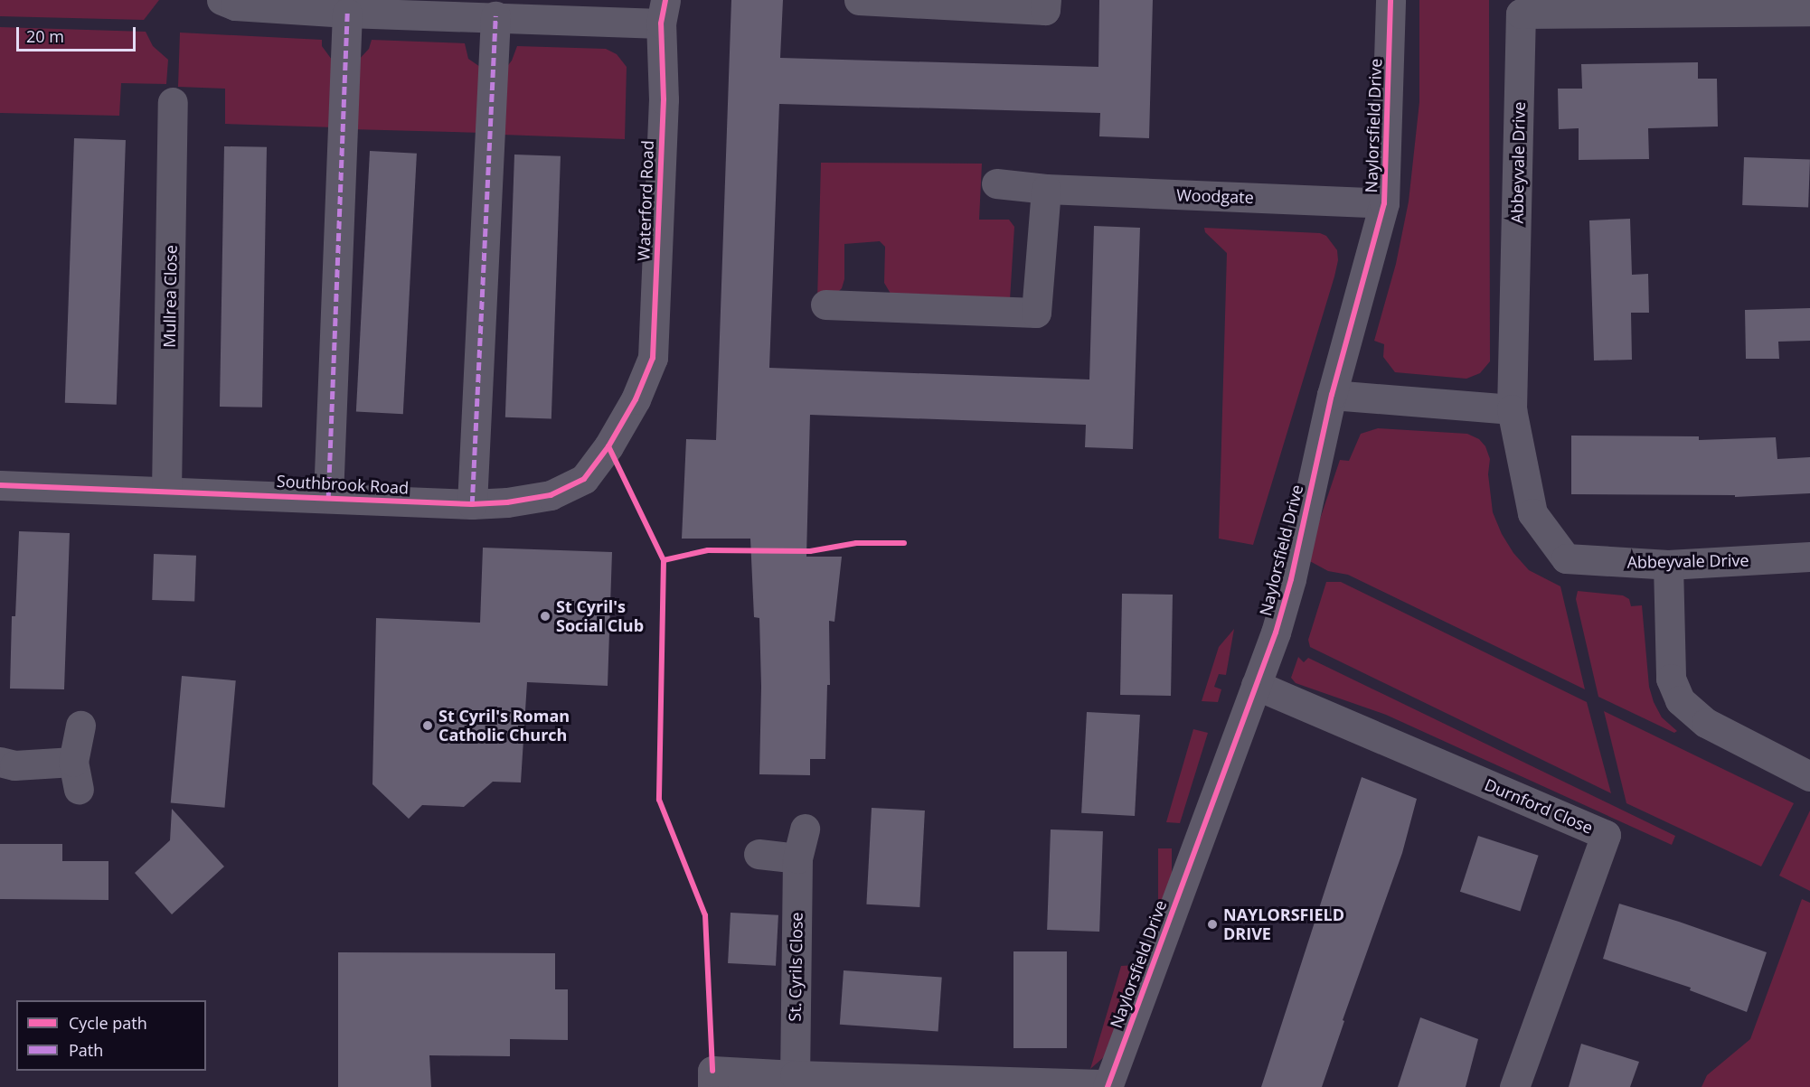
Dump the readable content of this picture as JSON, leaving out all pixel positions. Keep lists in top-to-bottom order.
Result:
{
  "streets": {
    "street": [
      "Naylorsfield Drive",
      "Abbeyvale Drive",
      "Woodgate",
      "Waterford Road",
      "Mullrea Close",
      "Southbrook Road",
      "Durnford Close",
      "St. Cyrils Close"
    ]
  },
  "crossings": [
    ["Naylorsfield Drive", "Woodgate"],
    ["Naylorsfield Drive", "Durnford Close"],
    ["Waterford Road", "Southbrook Road"],
    ["Mullrea Close", "Southbrook Road"]
  ],
  "places": ["St Cyril's Social Club", "St Cyril's Roman Catholic Church", "NAYLORSFIELD DRIVE"],
  "legend": ["Cycle path", "Path"],
  "scale_bar": "20 m"
}
